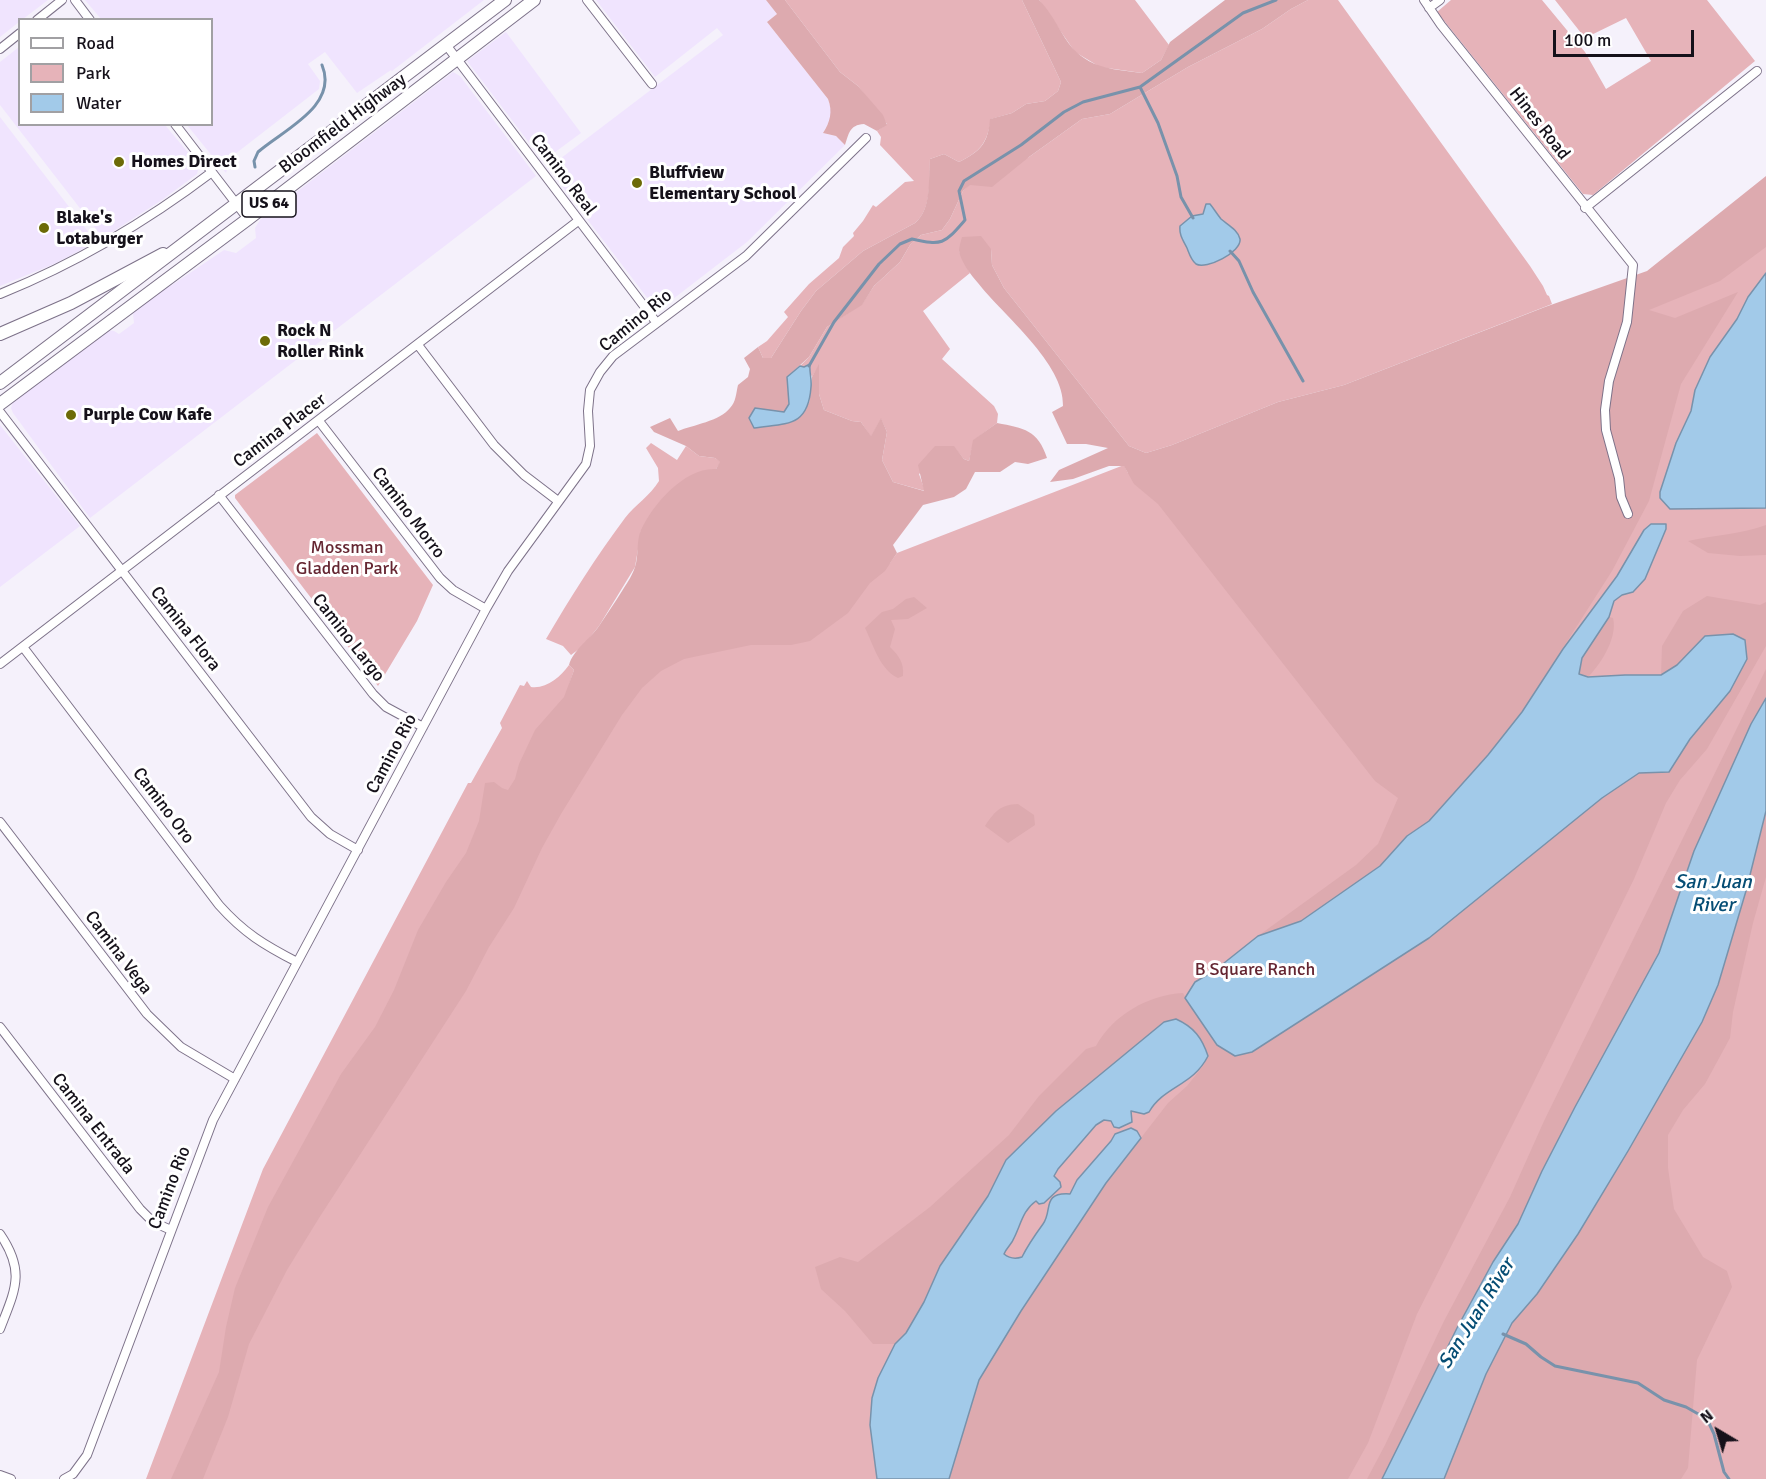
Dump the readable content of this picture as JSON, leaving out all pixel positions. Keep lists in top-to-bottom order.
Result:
{
  "streets": {
    "main road": ["Bloomfield Highway", "US 64"],
    "street": [
      "Hines Road",
      "Camino Real",
      "Camino Rio",
      "Camina Placer",
      "Camino Morro",
      "Camina Flora",
      "Camino Largo",
      "Camino Oro",
      "Camina Vega",
      "Camina Entrada"
    ]
  },
  "crossings": [
    ["Bloomfield Highway", "Camino Real"],
    ["Camino Real", "Camino Rio"],
    ["Camino Real", "Camina Placer"],
    ["Camino Rio", "Camino Morro"],
    ["Camino Rio", "Camina Flora"],
    ["Camino Rio", "Camino Largo"],
    ["Camino Rio", "Camino Oro"],
    ["Camino Rio", "Camina Vega"],
    ["Camino Rio", "Camina Entrada"],
    ["Camina Placer", "Camino Morro"],
    ["Camina Placer", "Camina Flora"],
    ["Camina Placer", "Camino Largo"],
    ["Camina Placer", "Camino Oro"]
  ],
  "water": ["San Juan River"],
  "parks": ["Mossman Gladden Park", "B Square Ranch"],
  "places": [
    "Homes Direct",
    "Bluffview Elementary School",
    "Blake's Lotaburger",
    "Rock N Roller Rink",
    "Purple Cow Kafe"
  ],
  "legend": ["Road", "Park", "Water"],
  "scale_bar": "100 m",
  "north": "top left"
}
